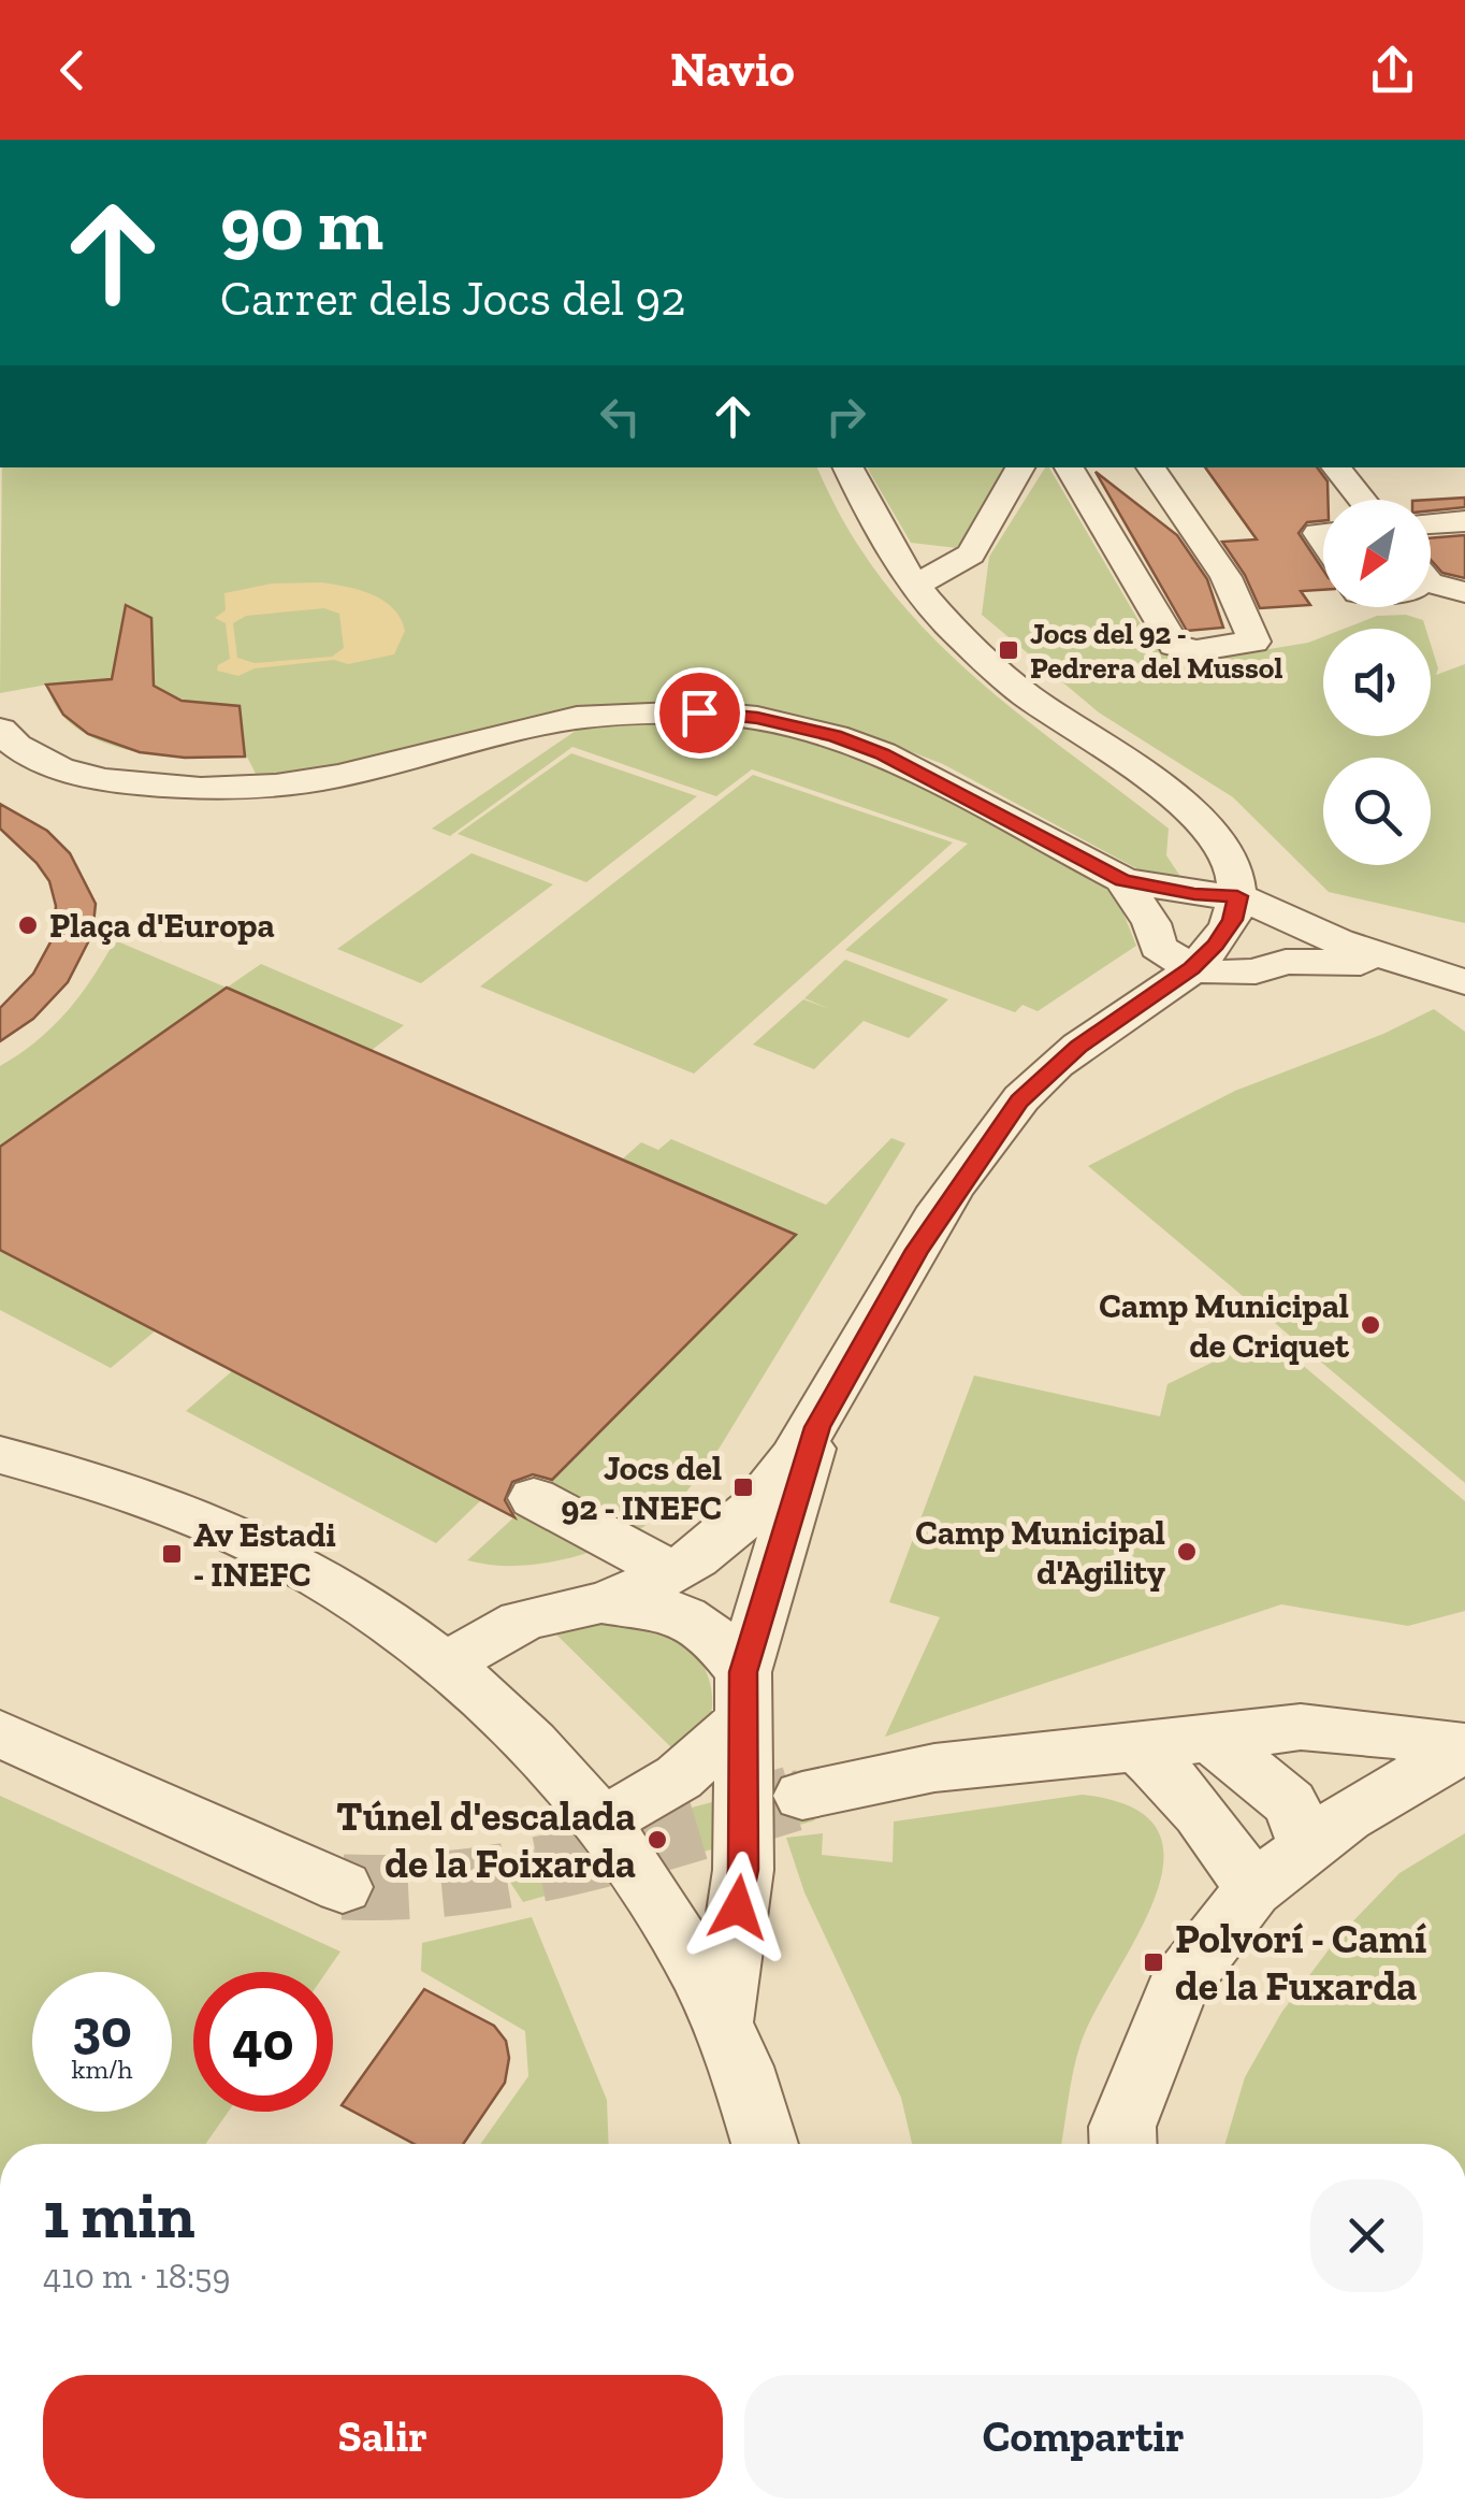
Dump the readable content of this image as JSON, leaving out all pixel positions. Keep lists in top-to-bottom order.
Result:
{
  "places": {
    "transit": [
      "Jocs del 92 - Pedrera del Mussol",
      "Jocs del 92 - INEFC",
      "Av Estadi - INEFC",
      "Polvorí - Camí de la Fuxarda"
    ],
    "other": [
      "Plaça d'Europa",
      "Camp Municipal de Criquet",
      "Camp Municipal d'Agility",
      "Túnel d'escalada de la Foixarda"
    ]
  },
  "north": "bottom left",
  "page": {
    "header": "Navio",
    "turn": ["90 m", "Carrer dels Jocs del 92"],
    "speed": "30 km/h",
    "limit": "40",
    "heading": ["1 min", "410 m · 18:59"],
    "buttons": ["Salir", "Compartir"]
  }
}
